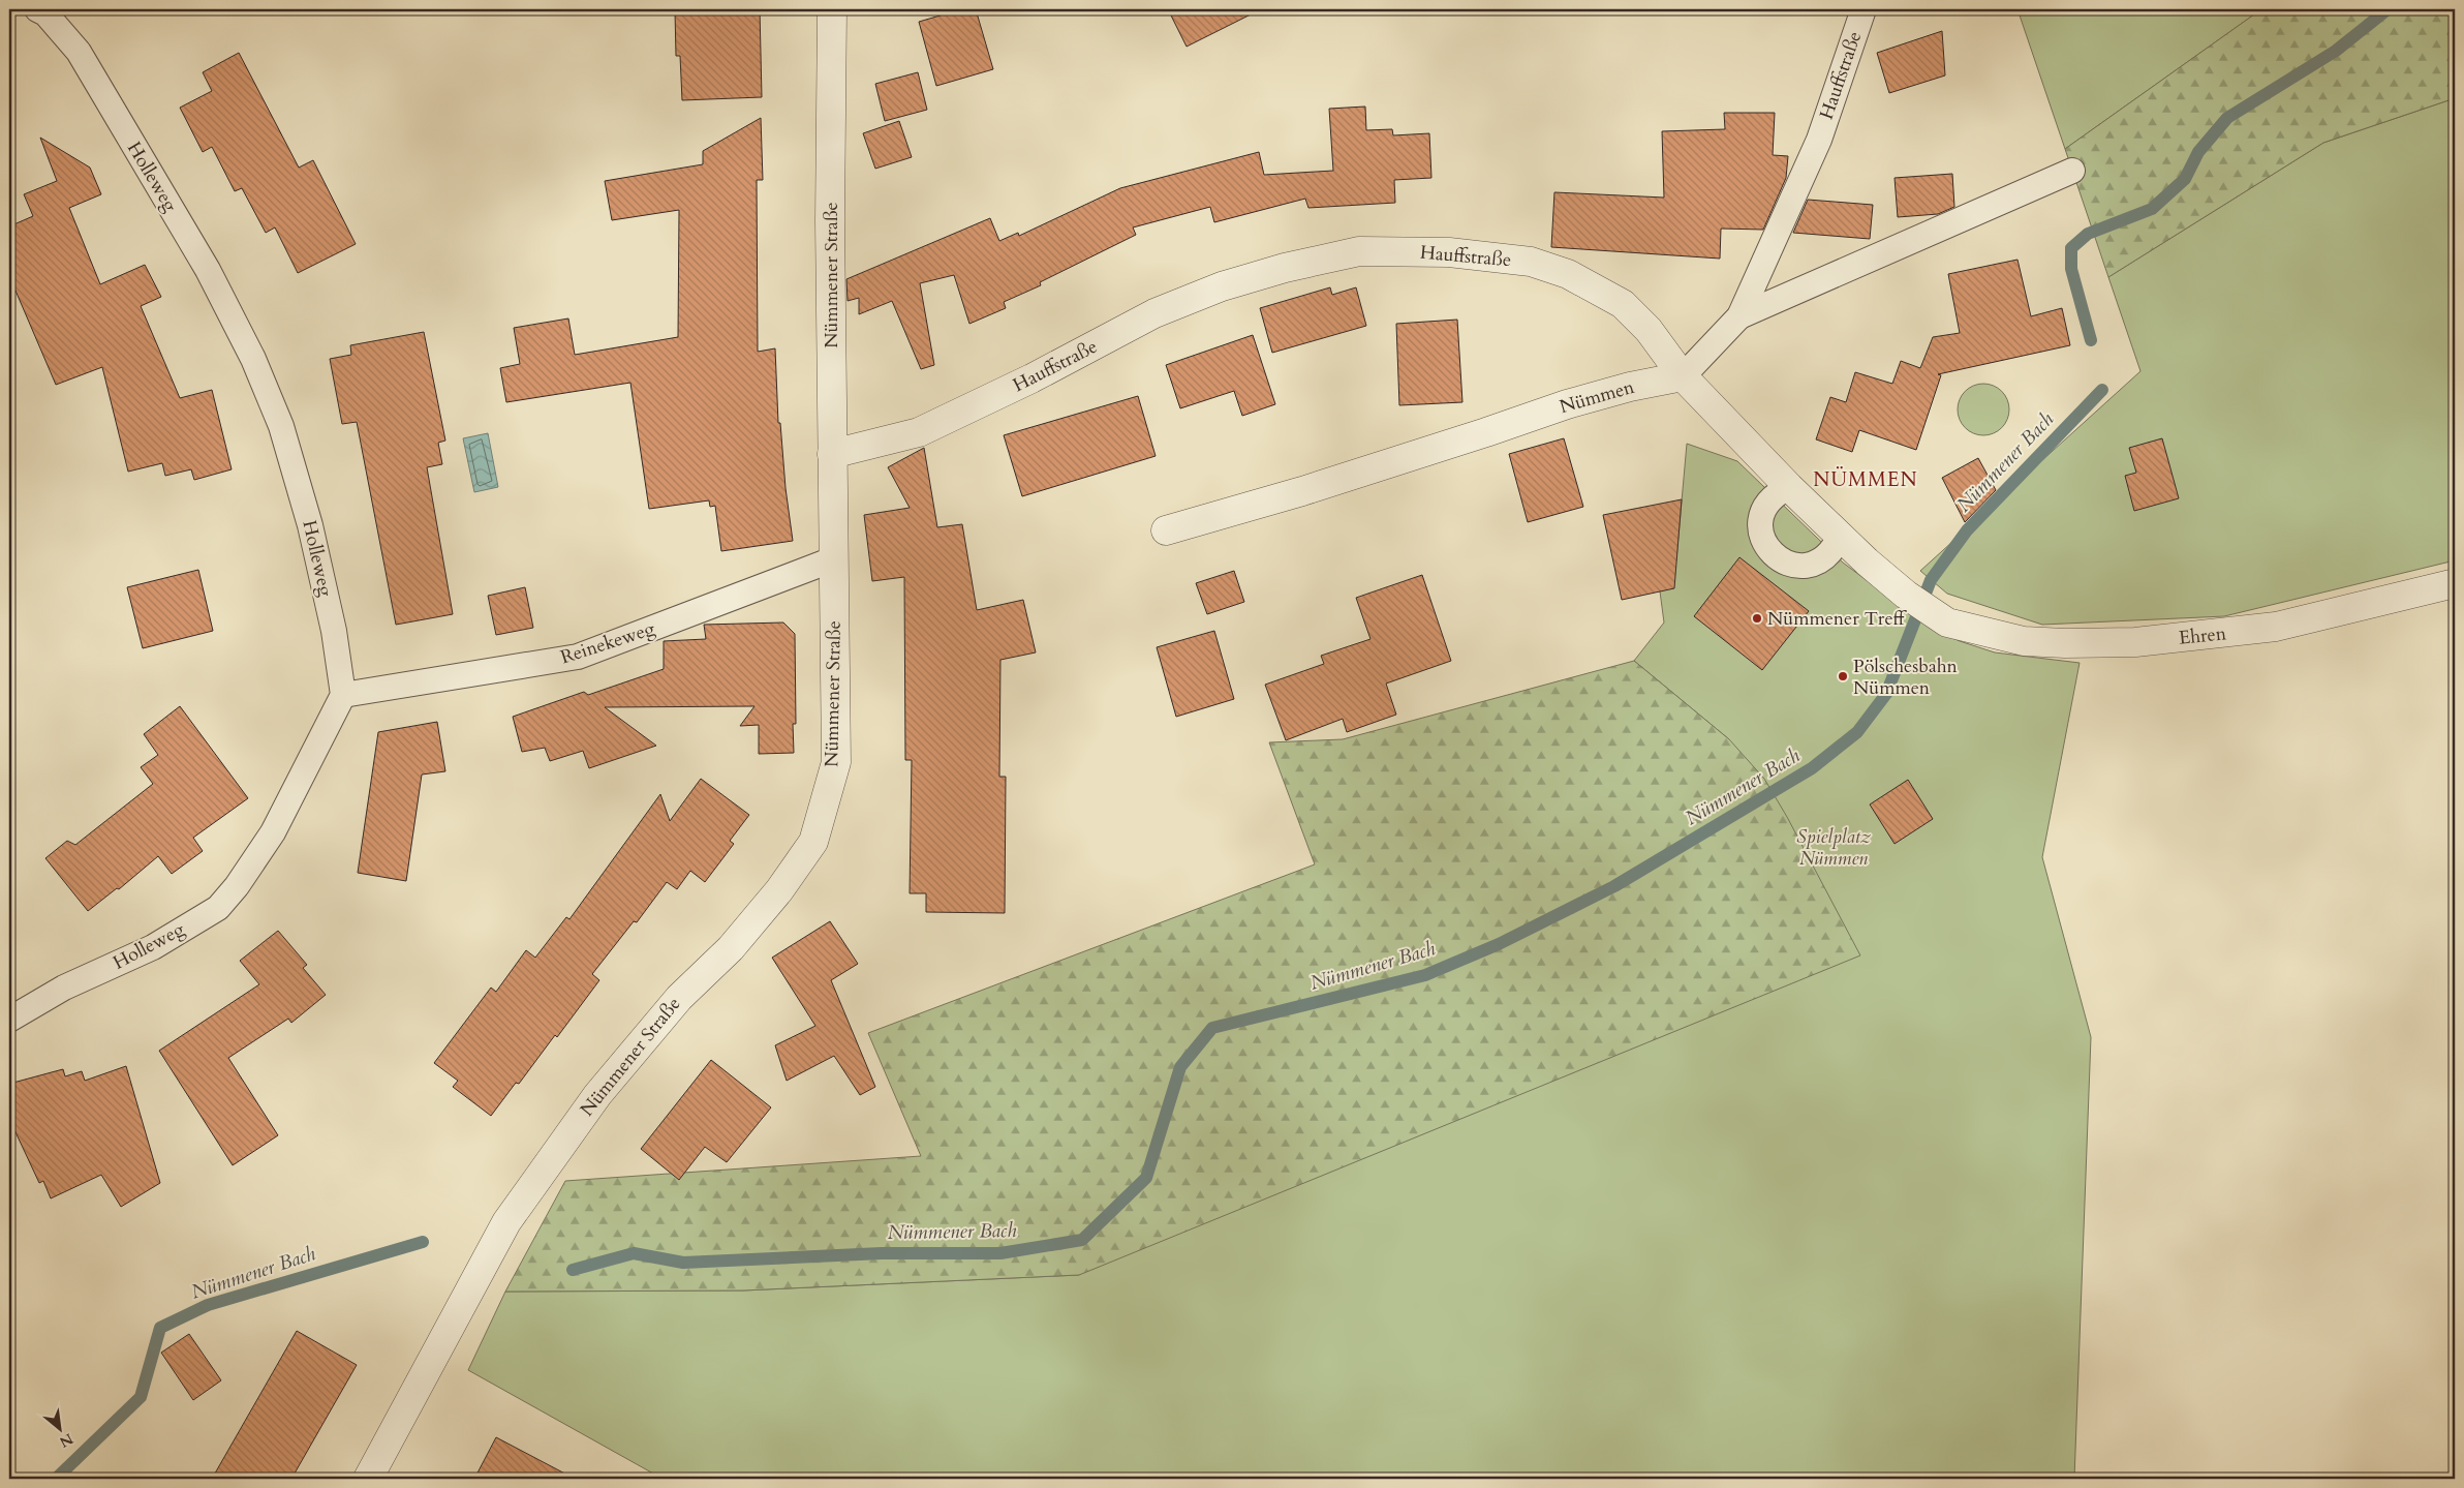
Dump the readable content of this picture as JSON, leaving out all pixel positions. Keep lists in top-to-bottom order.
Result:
{
  "streets": {
    "street": [
      "Hauffstraße",
      "Nümmener Straße",
      "Nümmen",
      "Ehren"
    ],
    "lane": ["Holleweg", "Reinekeweg"]
  },
  "crossings": [
    ["Hauffstraße", "Nümmener Straße"],
    ["Hauffstraße", "Nümmen"],
    ["Holleweg", "Reinekeweg"],
    ["Nümmener Straße", "Reinekeweg"]
  ],
  "districts": ["NÜMMEN"],
  "water": ["Nümmener Bach"],
  "parks": ["Spielplatz Nümmen"],
  "places": ["Nümmener Treff", "Pölschesbahn Nümmen"],
  "north": "bottom right"
}
